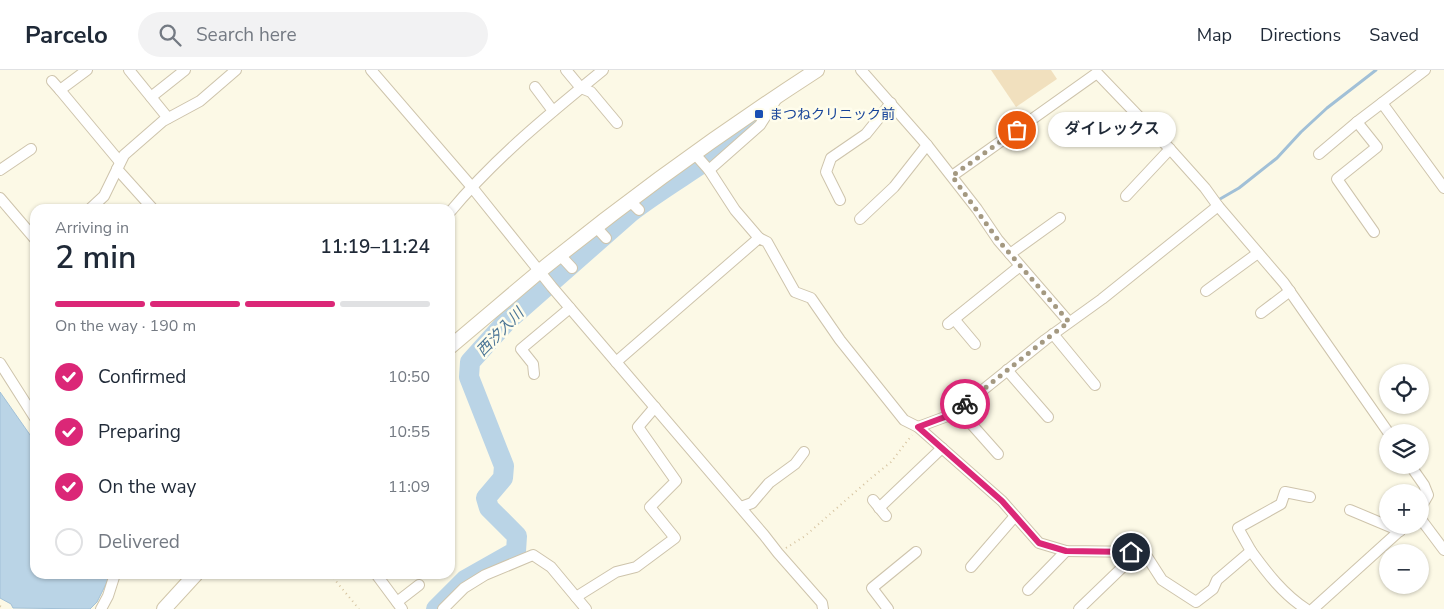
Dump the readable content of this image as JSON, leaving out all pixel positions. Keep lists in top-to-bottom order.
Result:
{
  "water": ["西汐入川"],
  "places": {
    "transit": ["まつねクリニック前"],
    "other": ["ダイレックス"]
  },
  "page": {
    "header": "Parcelo",
    "search": "Search here",
    "nav": ["Map", "Directions", "Saved"],
    "bubble": "ダイレックス",
    "heading": ["2 min", "Arriving in", "11:19–11:24"],
    "bar": "On the way · 190 m",
    "list": [
      ["Confirmed", "10:50"],
      ["Preparing", "10:55"],
      ["On the way", "11:09"],
      "Delivered"
    ],
    "map_buttons": ["+", "−"]
  }
}
